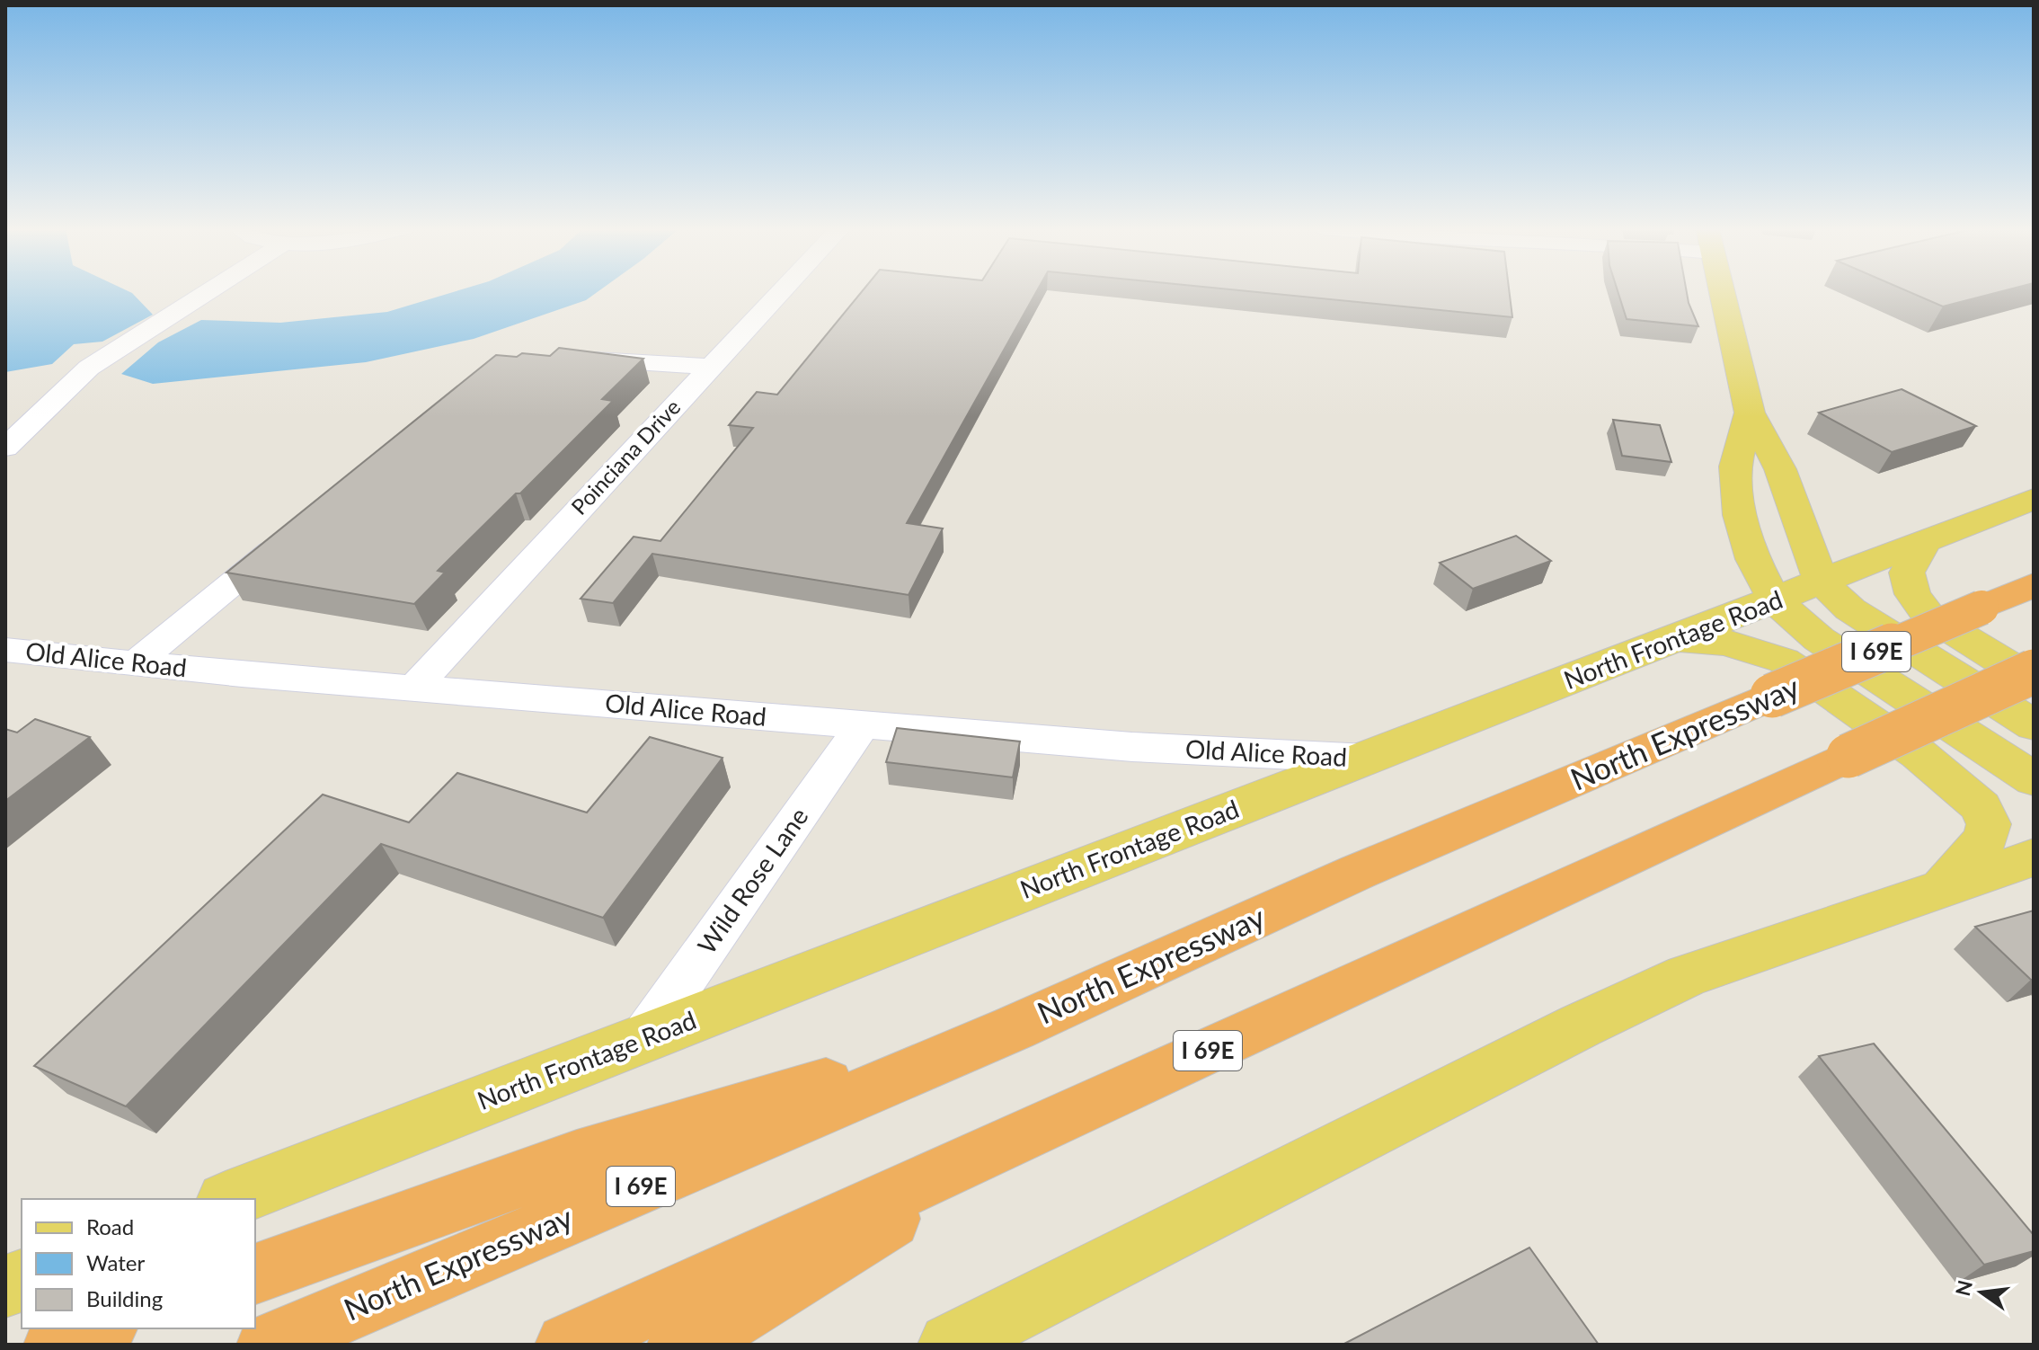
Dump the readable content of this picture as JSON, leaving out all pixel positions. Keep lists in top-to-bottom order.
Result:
{
  "streets": {
    "highway": ["I 69E", "North Expressway"],
    "main road": ["North Frontage Road"],
    "street": ["Poinciana Drive", "Old Alice Road", "Wild Rose Lane"]
  },
  "crossings": [
    ["Poinciana Drive", "Old Alice Road"],
    ["North Frontage Road", "Old Alice Road"],
    ["North Frontage Road", "Wild Rose Lane"],
    ["Old Alice Road", "Wild Rose Lane"]
  ],
  "legend": ["Road", "Water", "Building"],
  "north": "left"
}
